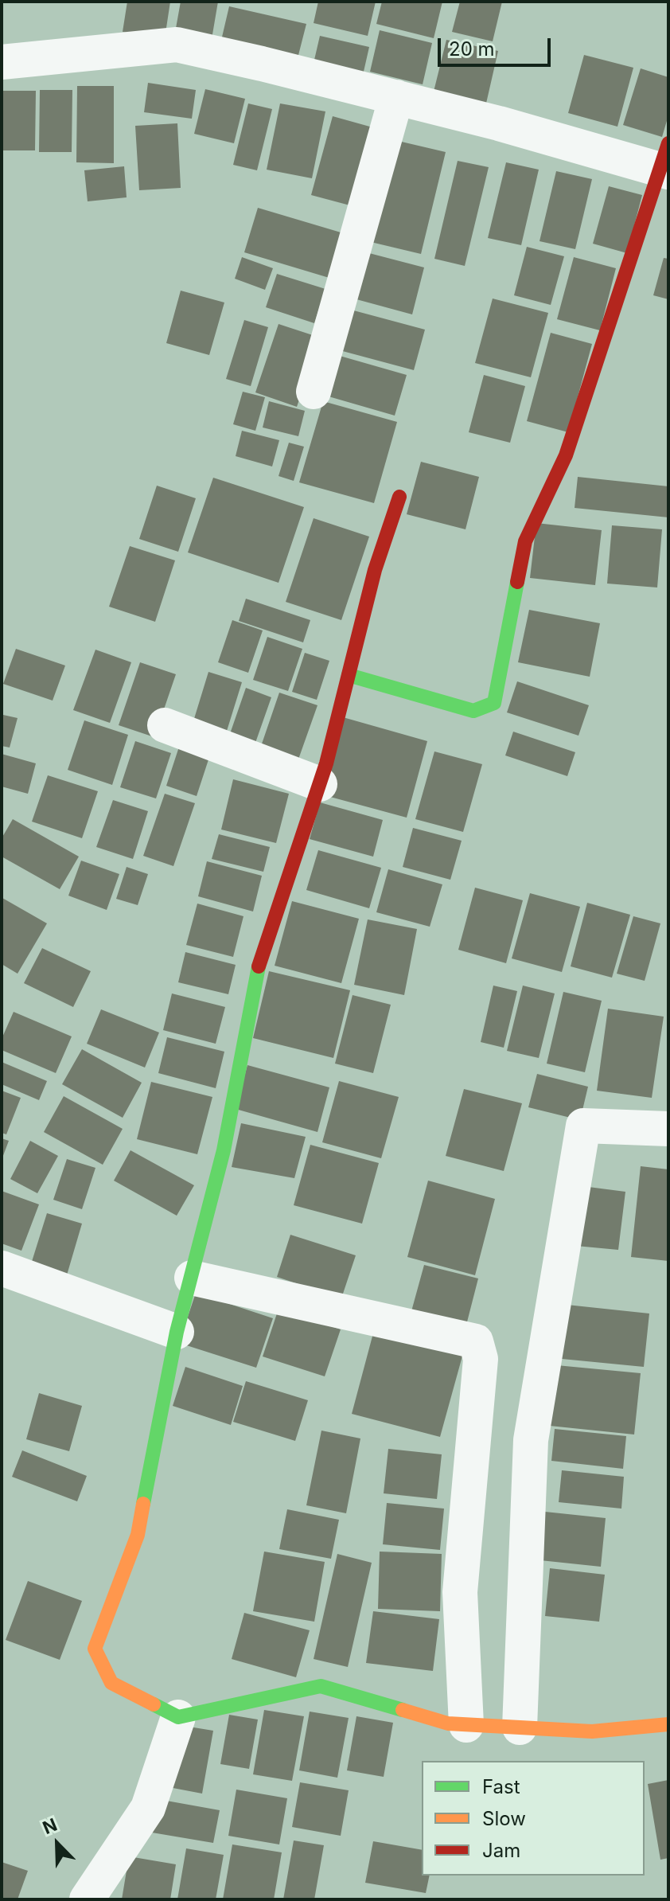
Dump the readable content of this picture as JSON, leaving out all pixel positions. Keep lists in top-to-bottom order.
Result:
{
  "legend": ["Fast", "Slow", "Jam"],
  "scale_bar": "20 m",
  "north": "top left"
}
